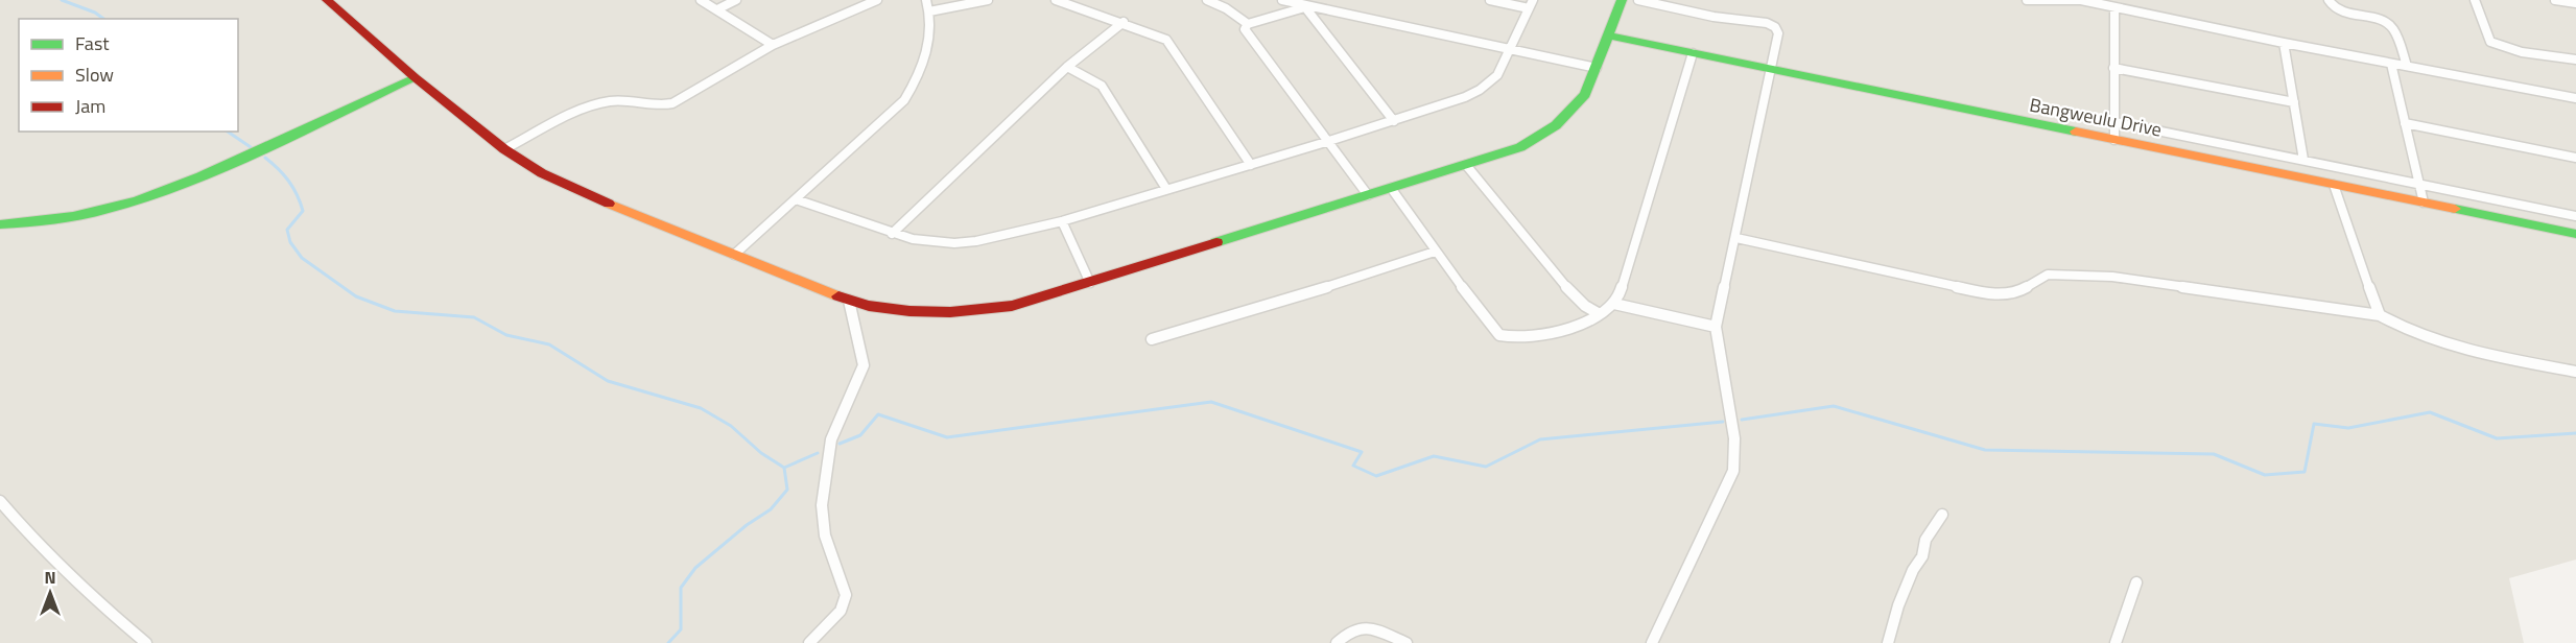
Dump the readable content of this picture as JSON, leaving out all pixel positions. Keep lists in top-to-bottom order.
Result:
{
  "streets": {
    "street": ["Bangweulu Drive"]
  },
  "legend": ["Fast", "Slow", "Jam"],
  "north": "top"
}
